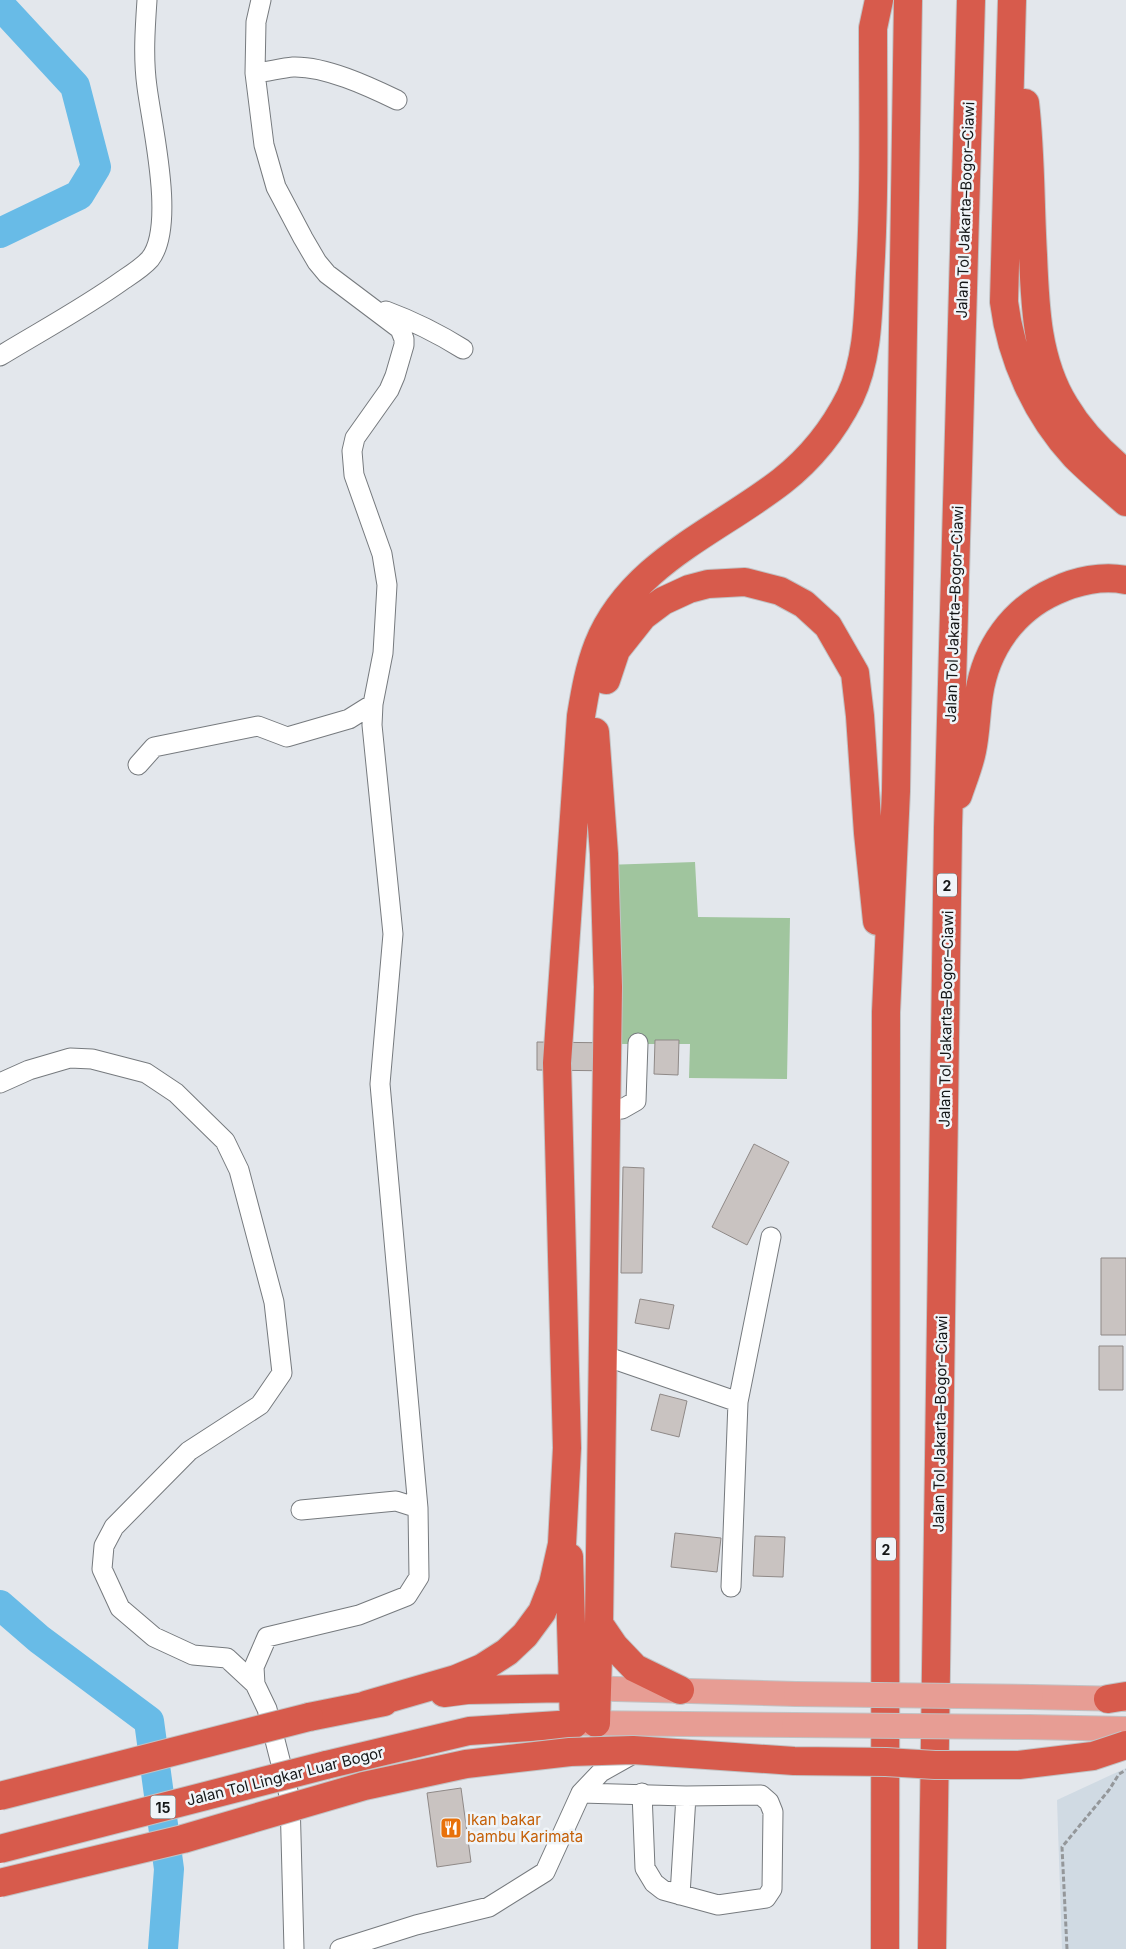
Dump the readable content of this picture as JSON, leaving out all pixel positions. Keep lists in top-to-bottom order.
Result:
{
  "streets": {
    "highway": [
      "Jalan Tol Jakarta–Bogor–Ciawi",
      "2",
      "Jalan Tol Lingkar Luar Bogor",
      "15"
    ]
  },
  "places": {
    "restaurant": ["Ikan bakar bambu Karimata"]
  }
}
